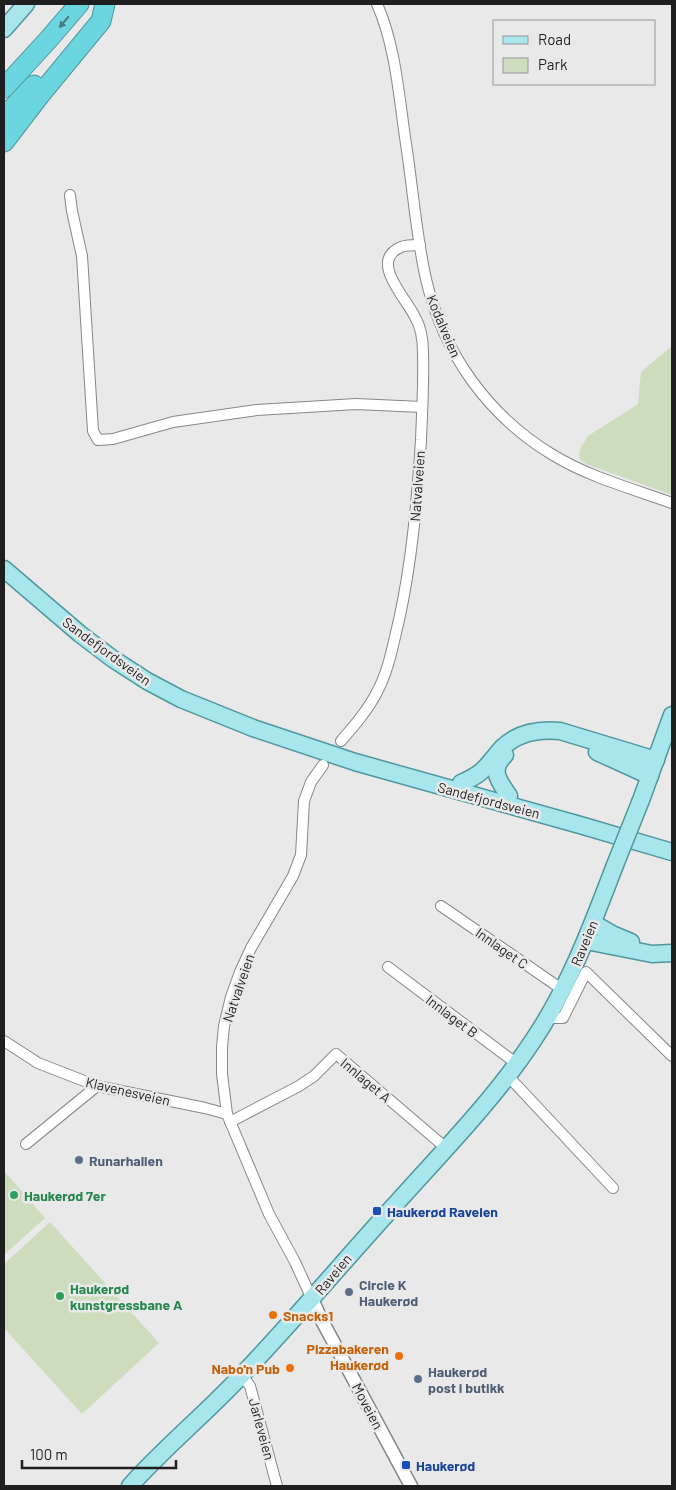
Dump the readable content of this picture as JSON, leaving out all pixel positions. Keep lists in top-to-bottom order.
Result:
{
  "streets": {
    "main road": ["Sandefjordsveien", "Raveien"],
    "street": [
      "Kodalveien",
      "Natvalveien",
      "Innlaget C",
      "Innlaget B",
      "Innlaget A",
      "Klavenesveien",
      "Moveien",
      "Jarleveien"
    ]
  },
  "crossings": [
    ["Kodalveien", "Natvalveien"],
    ["Natvalveien", "Raveien"],
    ["Natvalveien", "Innlaget A"],
    ["Natvalveien", "Klavenesveien"],
    ["Natvalveien", "Moveien"],
    ["Raveien", "Innlaget C"],
    ["Raveien", "Innlaget B"],
    ["Raveien", "Innlaget A"],
    ["Raveien", "Moveien"],
    ["Raveien", "Jarleveien"],
    ["Innlaget A", "Klavenesveien"]
  ],
  "places": {
    "other": [
      "Runarhallen",
      "Haukerød 7er",
      "Circle K Haukerød",
      "Haukerød kunstgressbane A",
      "Snacks1",
      "Pizzabakeren Haukerød",
      "Nabo'n Pub",
      "Haukerød post i butikk"
    ],
    "transit": ["Haukerød Raveien", "Haukerød"]
  },
  "legend": ["Road", "Park"],
  "scale_bar": "100 m"
}
